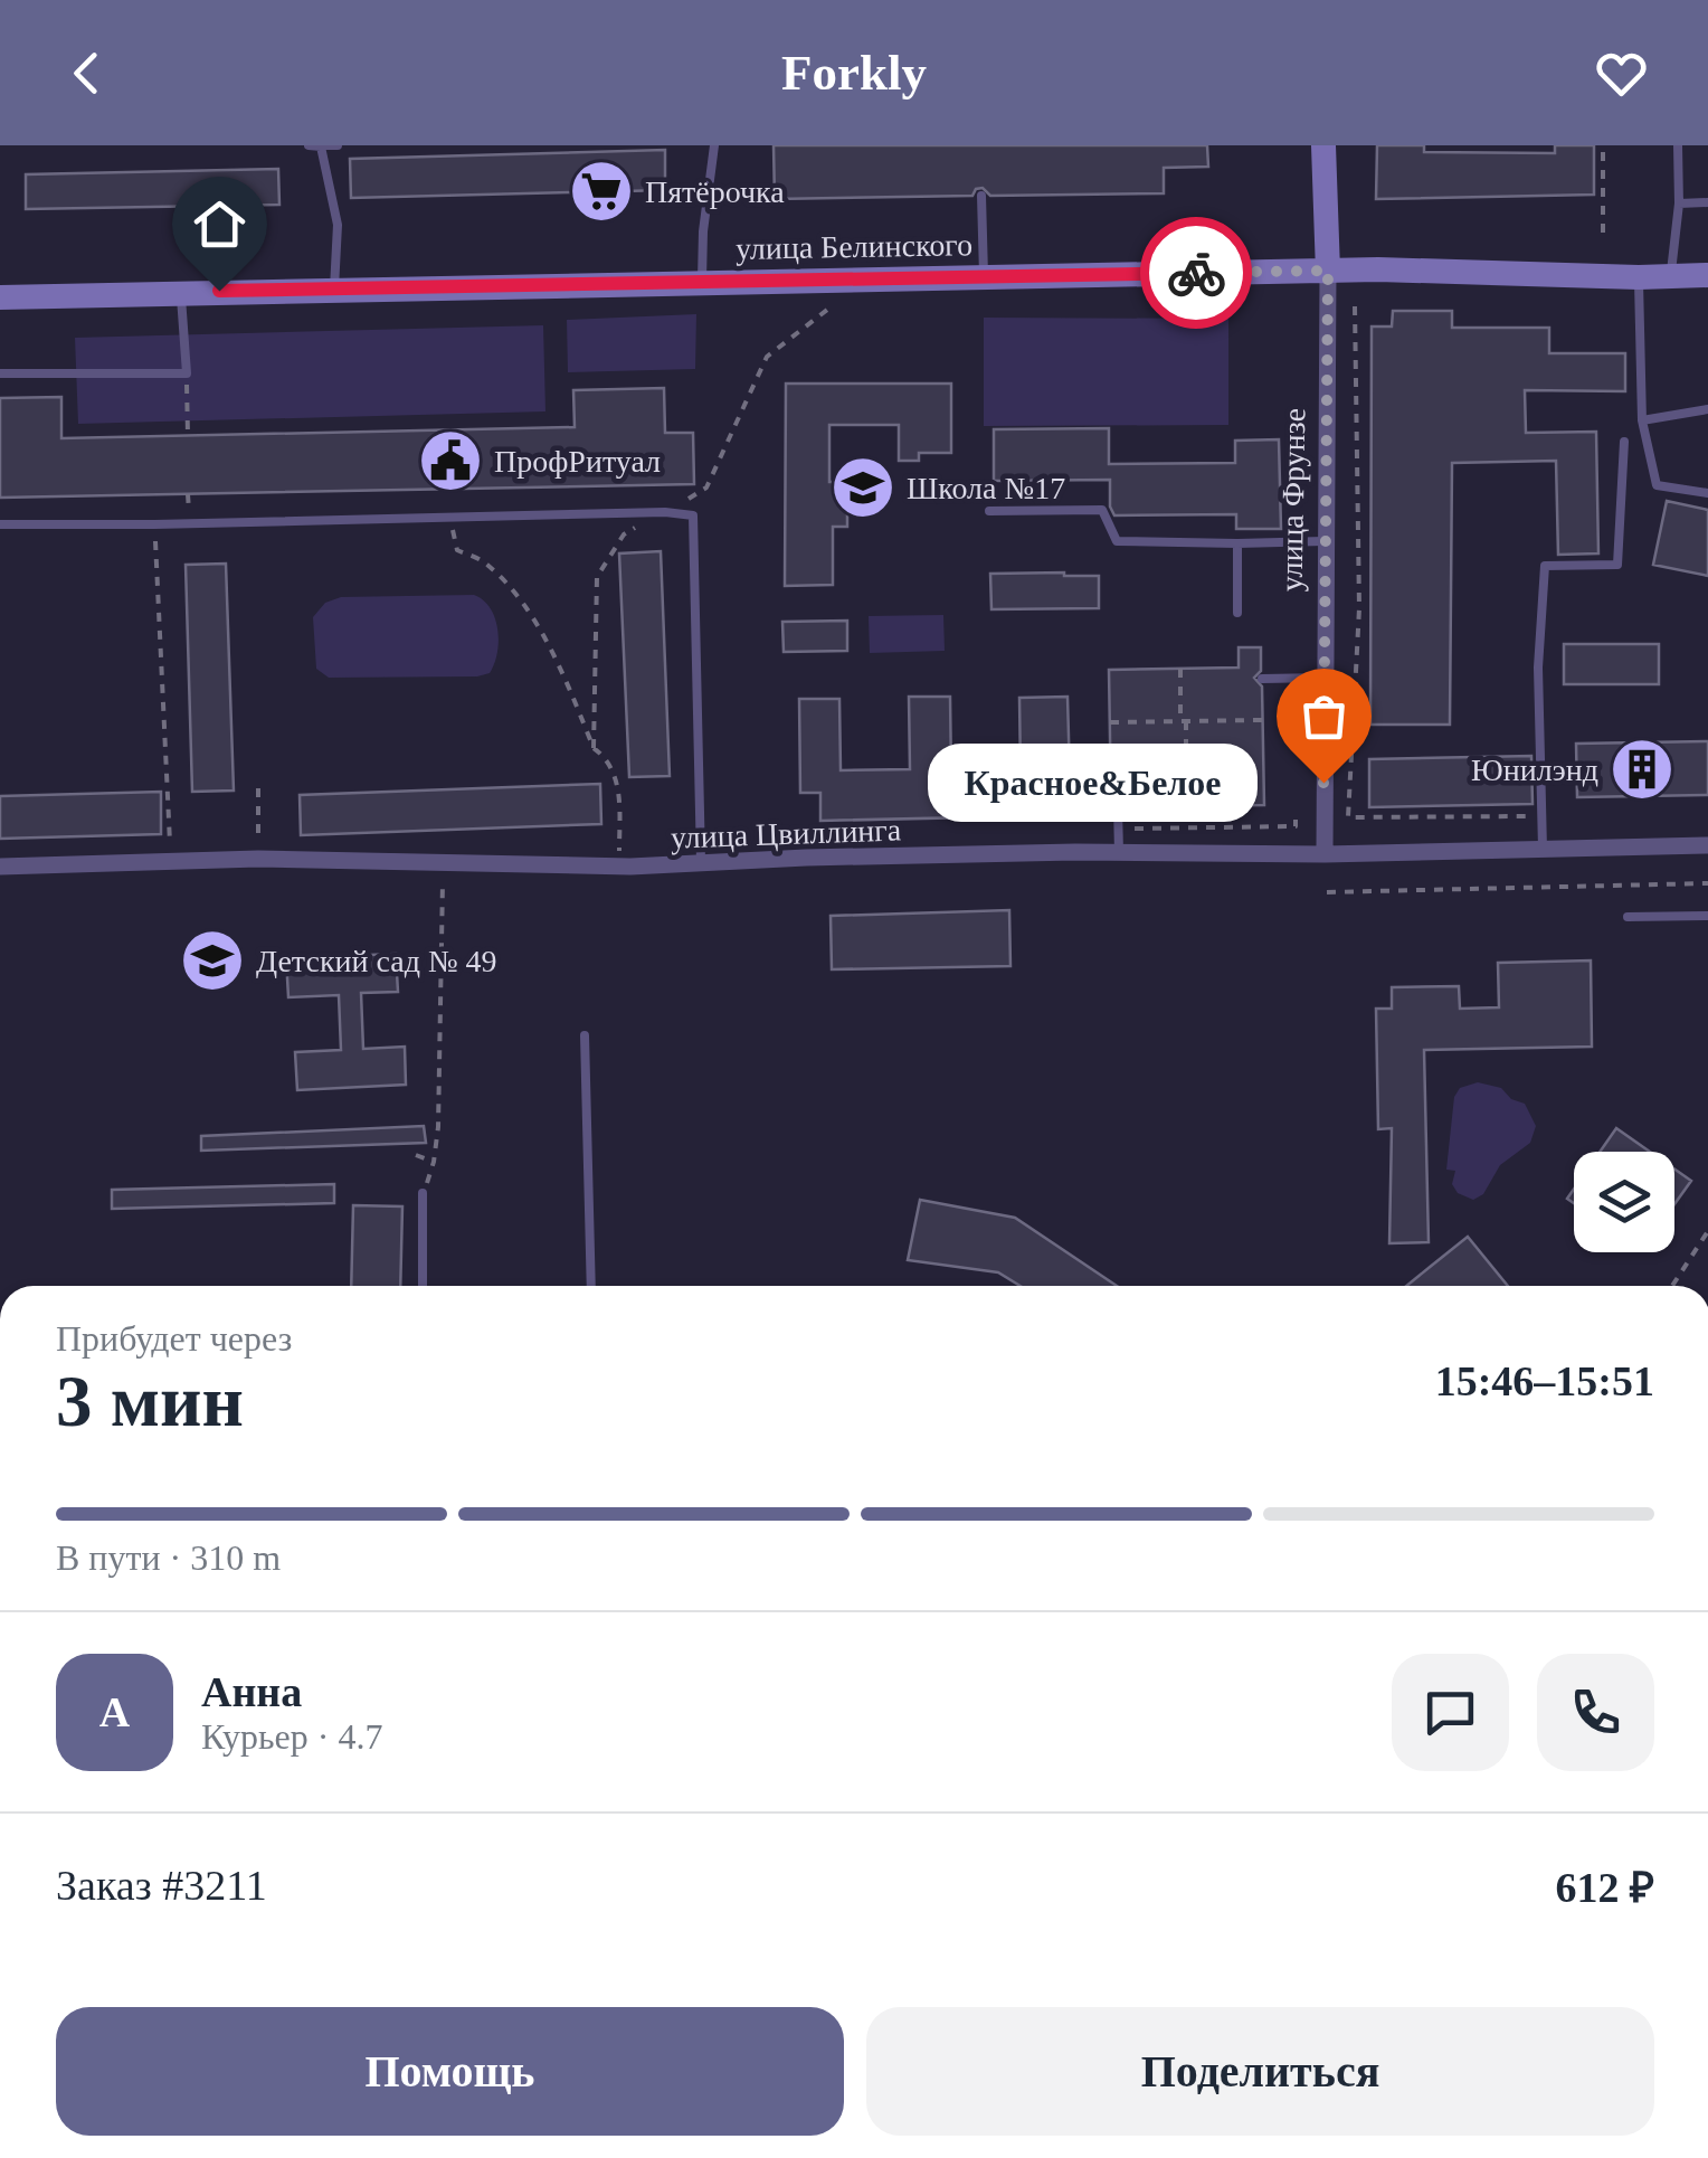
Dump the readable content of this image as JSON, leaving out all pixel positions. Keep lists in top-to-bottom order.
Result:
{
  "streets": {
    "main road": ["улица Белинского", "улица Фрунзе"],
    "street": ["улица Цвиллинга"]
  },
  "crossings": [
    ["улица Белинского", "улица Фрунзе"],
    ["улица Фрунзе", "улица Цвиллинга"]
  ],
  "places": {
    "supermarket": ["Пятёрочка"],
    "public building": ["ПрофРитуал"],
    "school or university": ["Школа №17", "Детский сад № 49"],
    "building": ["Юнилэнд"],
    "other": ["Красное&Белое"]
  },
  "page": {
    "header": "Forkly",
    "bubble": "Красное&Белое",
    "heading": ["3 мин", "Прибудет через", "15:46–15:51"],
    "panel": [
      "Анна",
      "Курьер · 4.7",
      "Заказ #3211",
      "612 ₽"
    ],
    "bar": "В пути · 310 m",
    "round": "А",
    "buttons": ["Помощь", "Поделиться"]
  }
}
